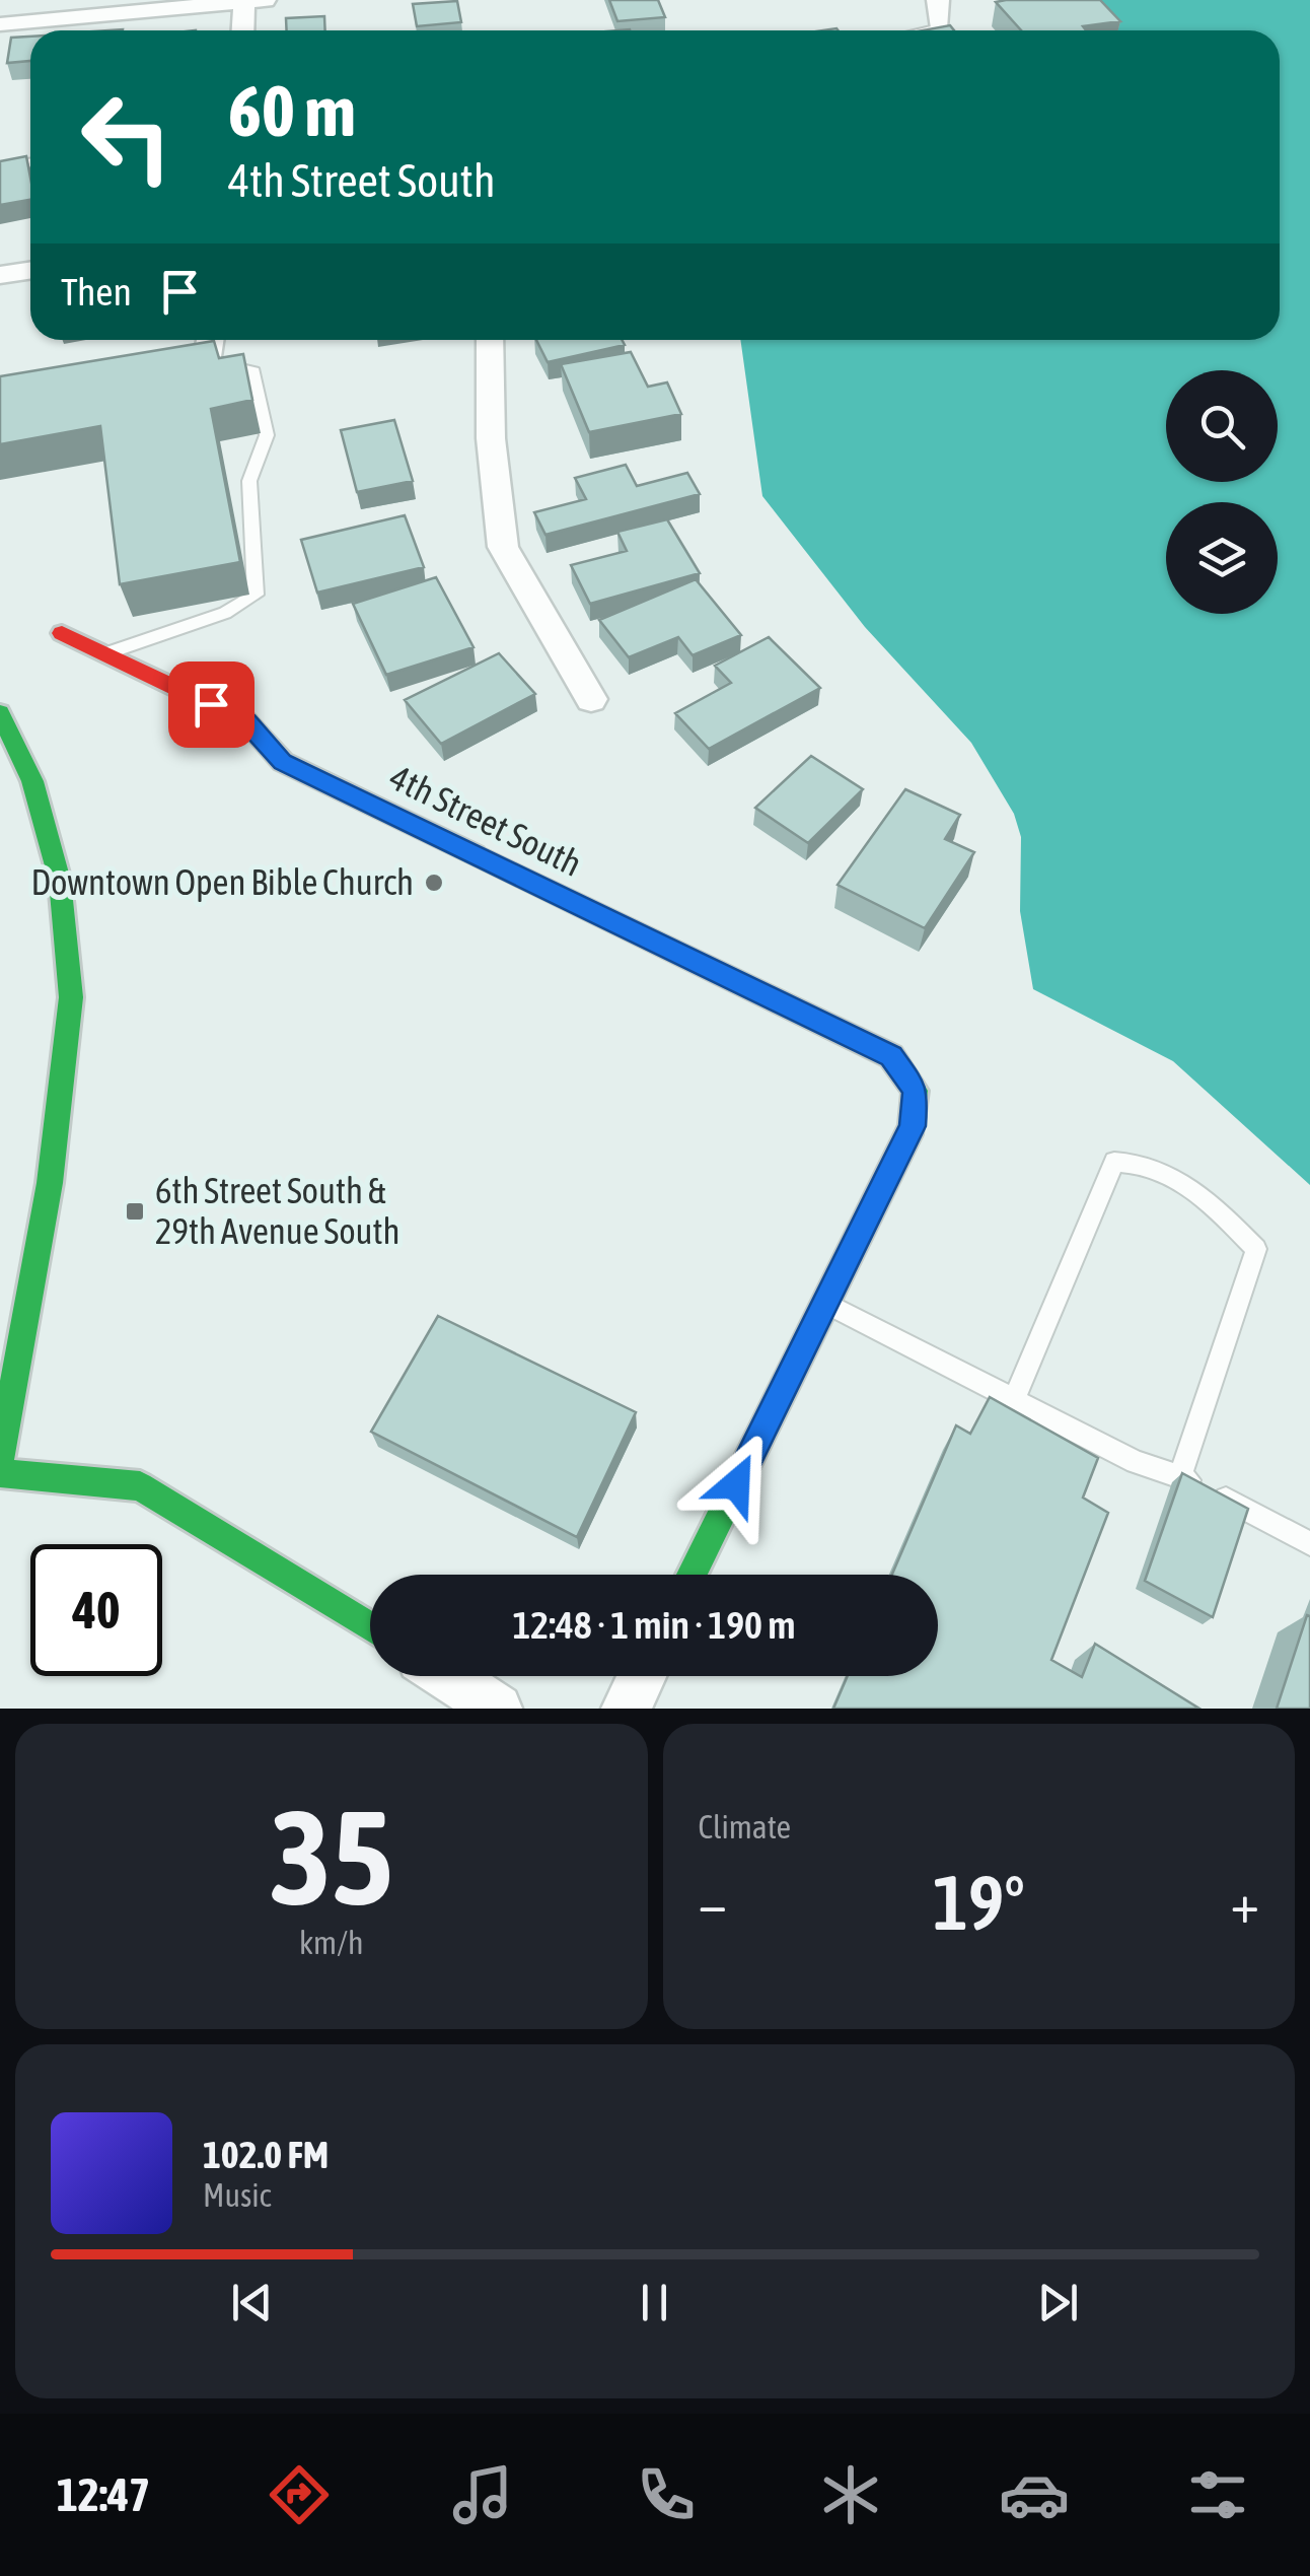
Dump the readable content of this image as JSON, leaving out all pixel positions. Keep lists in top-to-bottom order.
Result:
{
  "streets": {
    "street": ["4th Street South"]
  },
  "places": {
    "other": ["Downtown Open Bible Church"],
    "transit": ["6th Street South & 29th Avenue South"]
  },
  "page": {
    "turn": ["60 m", "4th Street South"],
    "then": "Then",
    "limit": "40",
    "trip": "12:48 · 1 min · 190 m",
    "tile": [
      ["35", "km/h"],
      "Climate"
    ],
    "heat": ["−", "19°", "+"],
    "song": ["102.0 FM", "Music"],
    "tabs": "12:47"
  }
}
